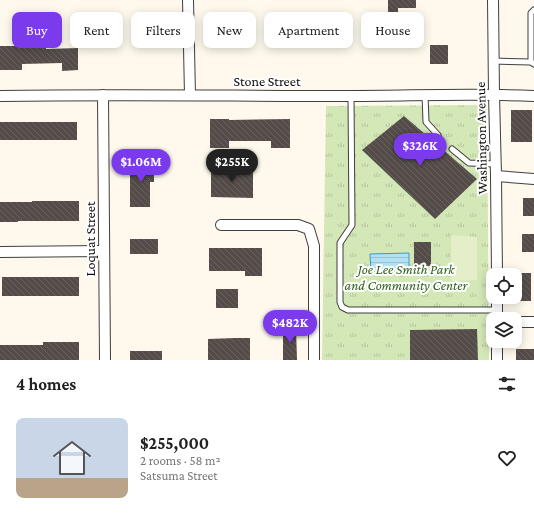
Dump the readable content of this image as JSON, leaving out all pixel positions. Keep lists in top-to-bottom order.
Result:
{
  "streets": {
    "street": ["Stone Street", "Washington Avenue", "Loquat Street"]
  },
  "crossings": [
    ["Stone Street", "Washington Avenue"],
    ["Stone Street", "Loquat Street"]
  ],
  "parks": ["Joe Lee Smith Park and Community Center"],
  "page": {
    "chip": [
      "Buy",
      "Rent",
      "Filters",
      "New",
      "Apartment",
      "House"
    ],
    "price": [
      "$326K",
      "$1.06M",
      "$255K",
      "$482K"
    ],
    "heading": "4 homes",
    "list": [
      {
        "name": "$255,000",
        "note": "2 rooms · 58 m² · Satsuma Street"
      }
    ]
  }
}
